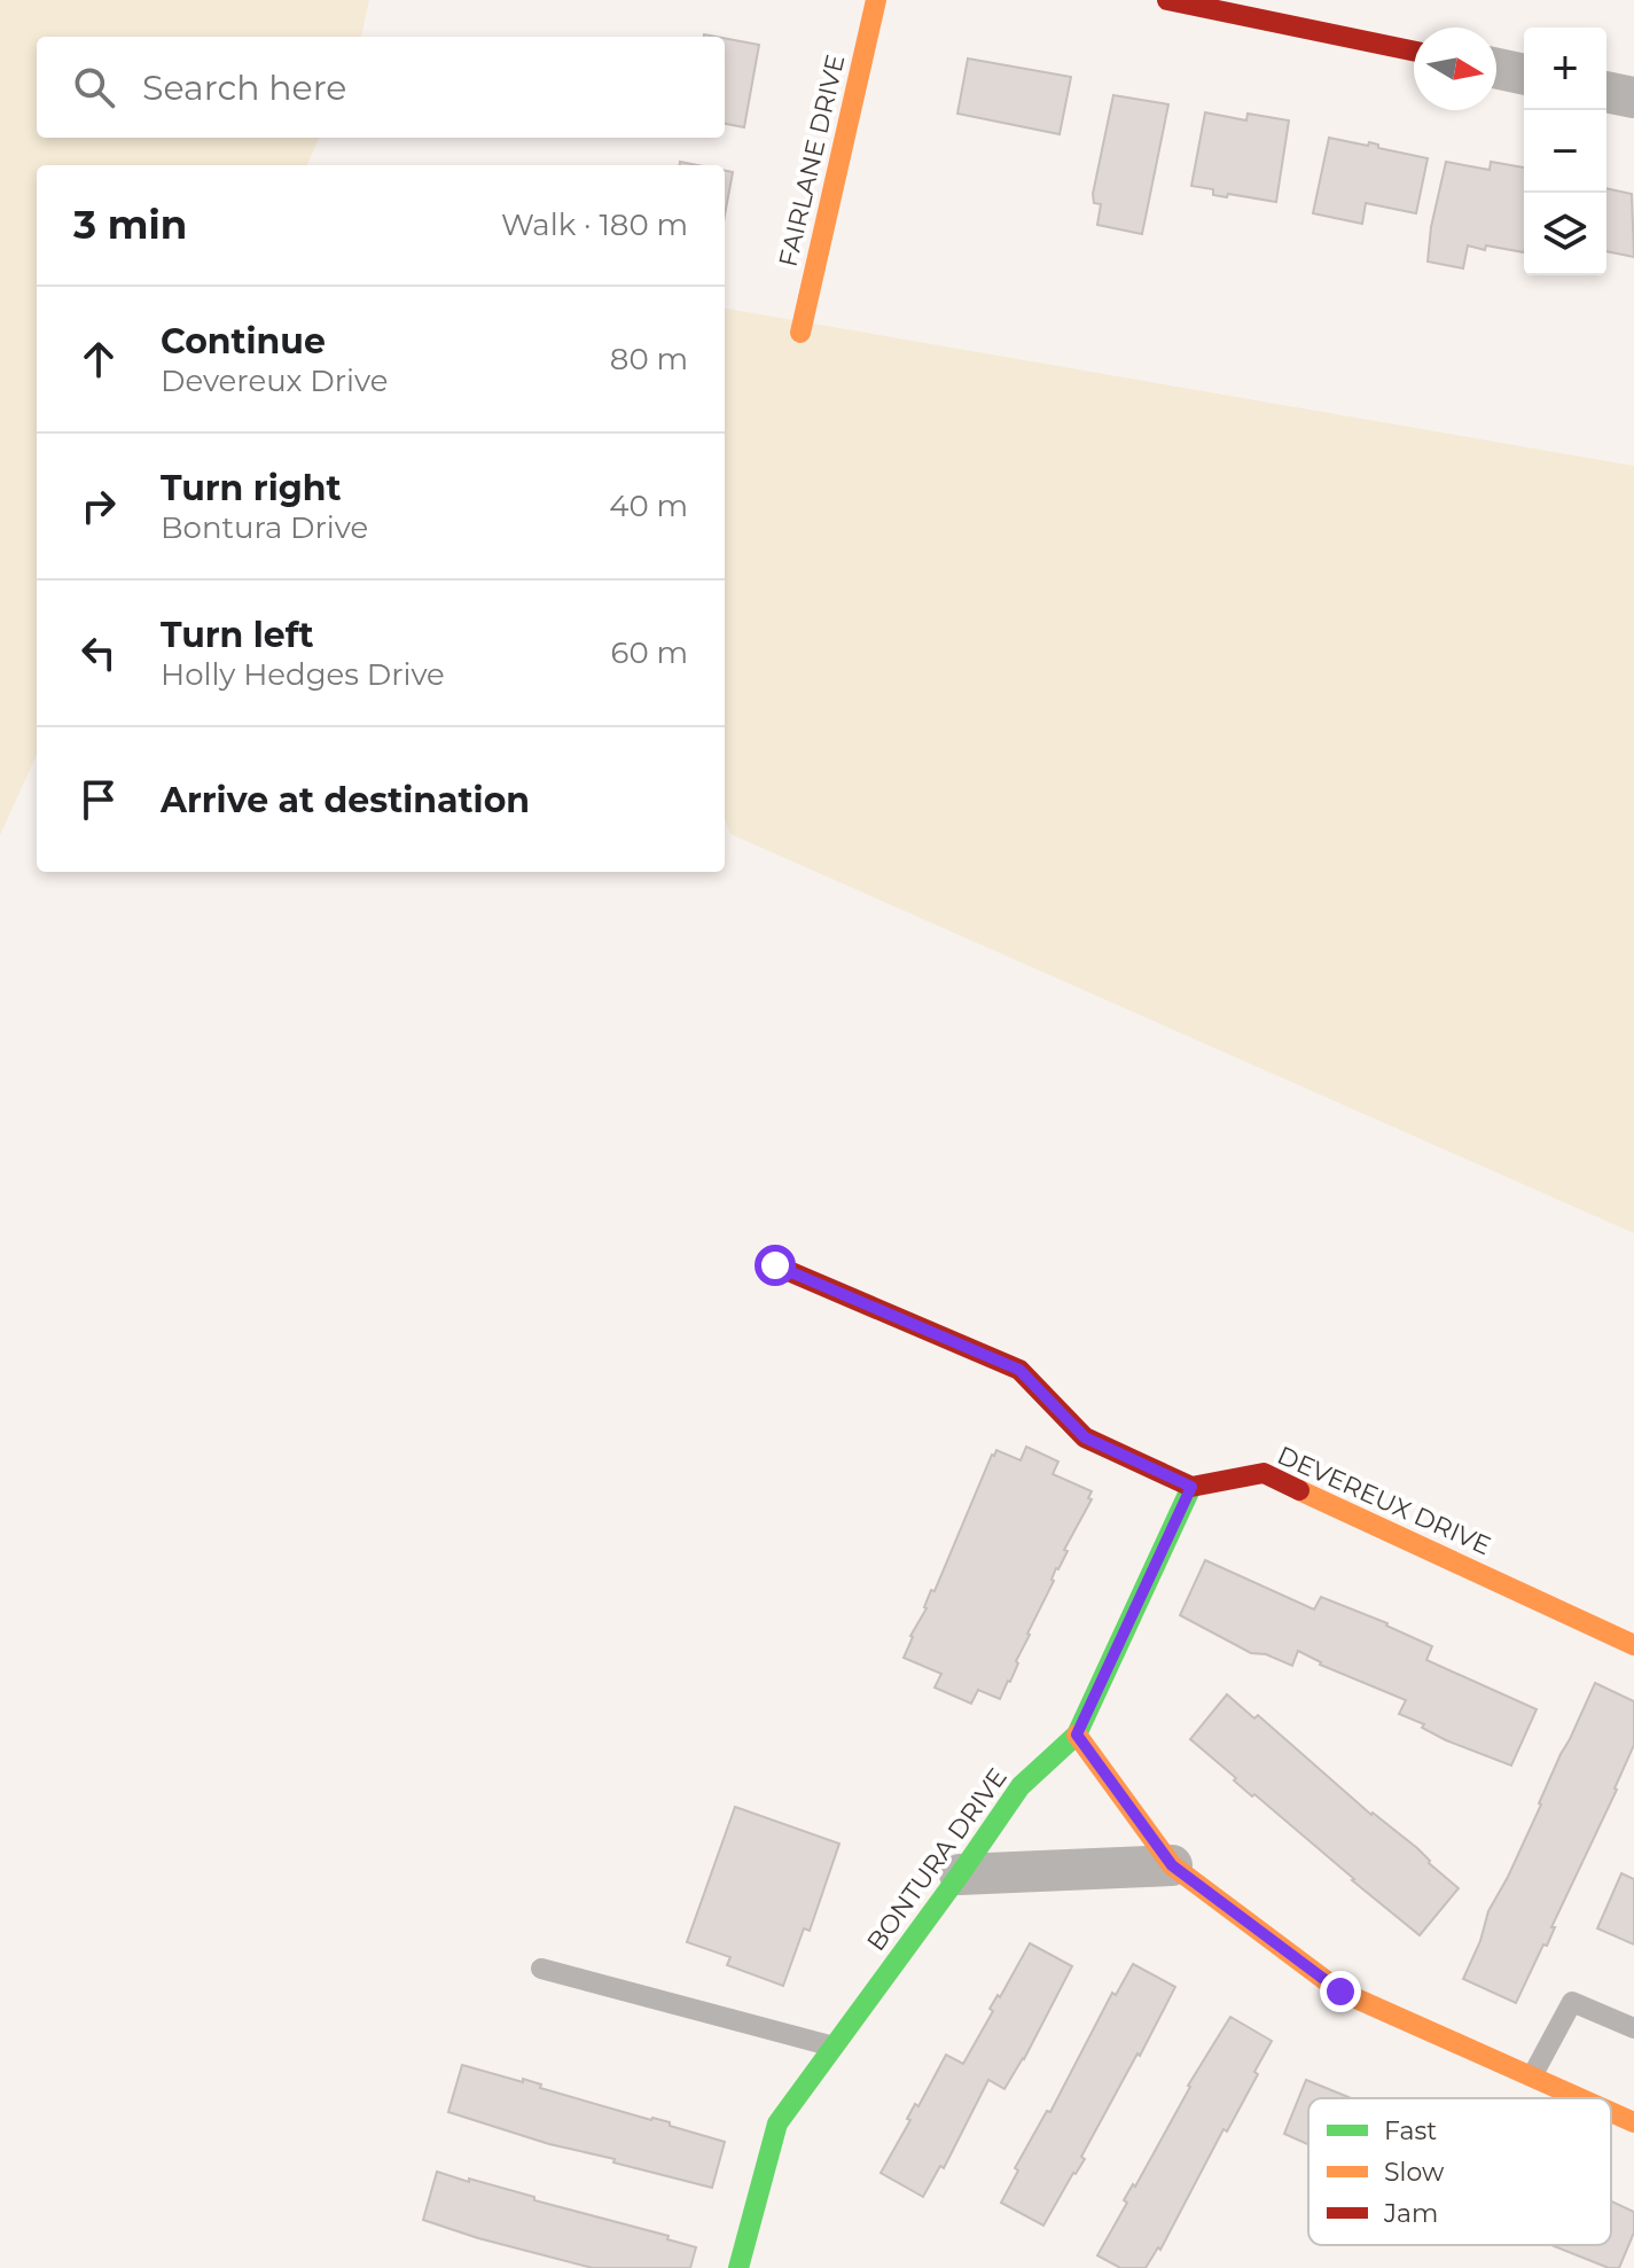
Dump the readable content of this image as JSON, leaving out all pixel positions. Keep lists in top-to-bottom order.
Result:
{
  "streets": {
    "street": ["FAIRLANE DRIVE", "DEVEREUX DRIVE", "BONTURA DRIVE"]
  },
  "crossings": [
    ["DEVEREUX DRIVE", "BONTURA DRIVE"]
  ],
  "legend": ["Fast", "Slow", "Jam"],
  "north": "right",
  "page": {
    "map_buttons": ["+", "−"],
    "search": "Search here",
    "heading": ["3 min", "Walk · 180 m"],
    "list": [
      ["Continue", "Devereux Drive", "80 m"],
      ["Turn right", "Bontura Drive", "40 m"],
      ["Turn left", "Holly Hedges Drive", "60 m"],
      "Arrive at destination"
    ]
  }
}
